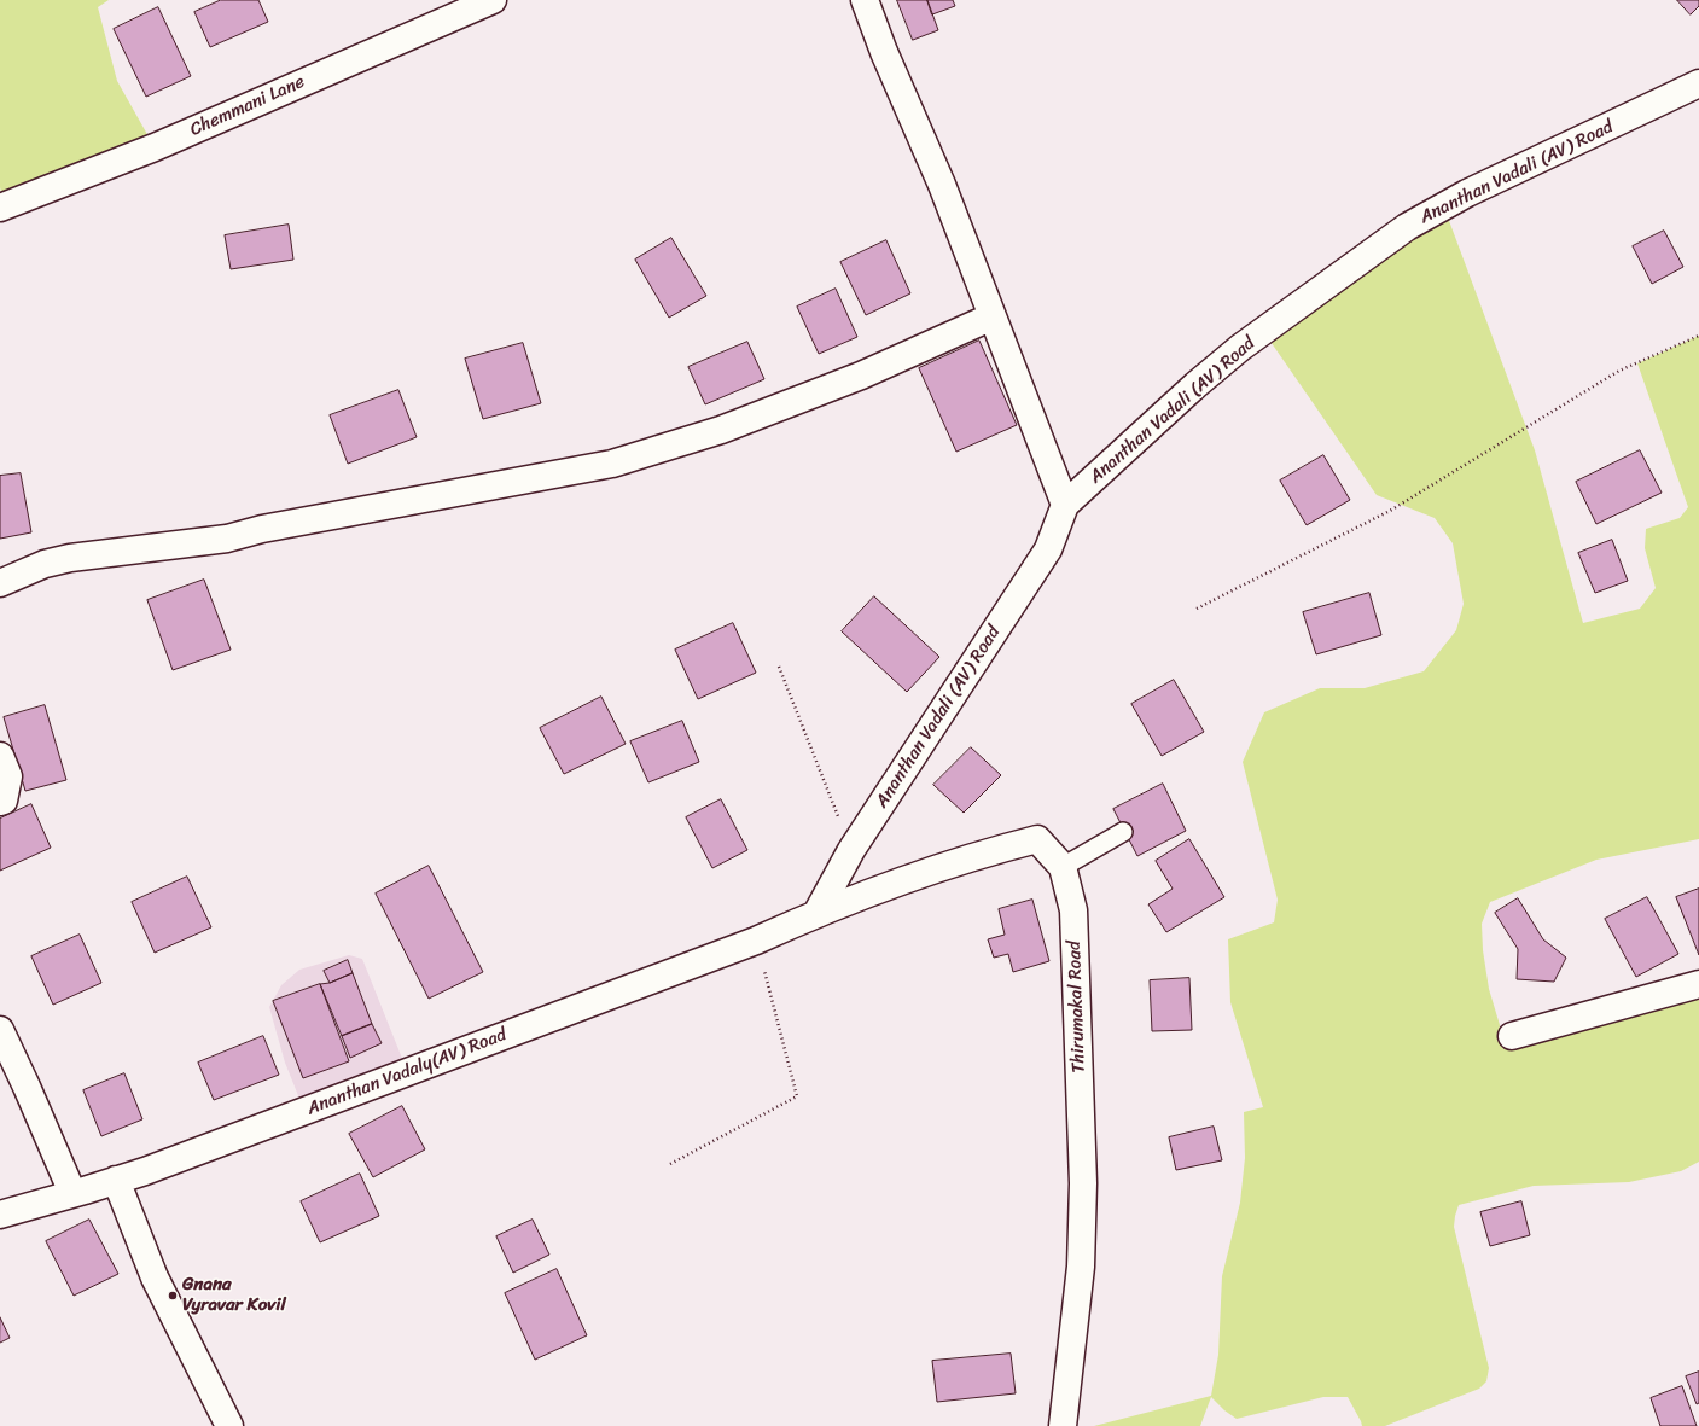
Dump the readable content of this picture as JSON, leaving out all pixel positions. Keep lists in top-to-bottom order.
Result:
{
  "streets": {
    "street": [
      "Chemmani Lane",
      "Ananthan Vadali (AV) Road",
      "Thirumakal Road",
      "Ananthan Vadaly(AV) Road"
    ]
  },
  "crossings": [
    ["Ananthan Vadali (AV) Road", "Thirumakal Road"],
    ["Ananthan Vadali (AV) Road", "Ananthan Vadaly(AV) Road"],
    ["Thirumakal Road", "Ananthan Vadaly(AV) Road"]
  ],
  "places": ["Gnana Vyravar Kovil"]
}
